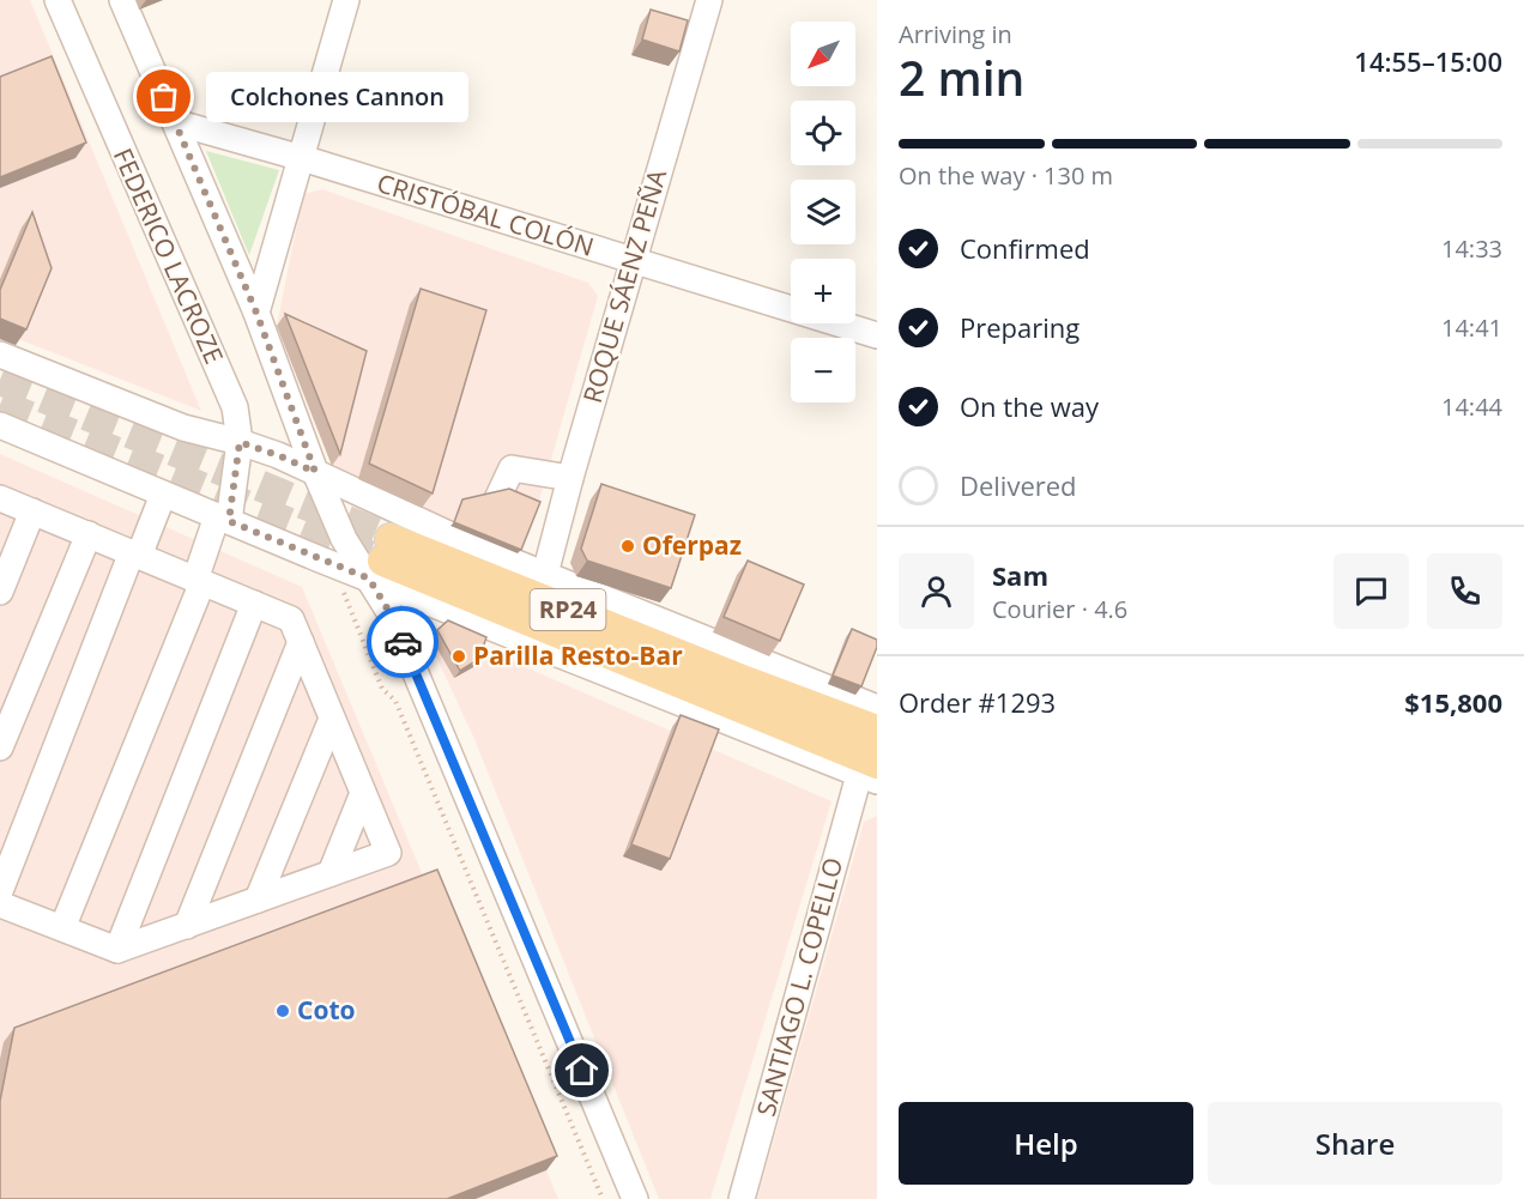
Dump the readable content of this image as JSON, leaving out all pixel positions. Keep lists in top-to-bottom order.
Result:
{
  "streets": {
    "main road": ["RP24"],
    "street": [
      "CRISTÓBAL COLÓN",
      "FEDERICO LACROZE",
      "ROQUE SÁENZ PEÑA",
      "SANTIAGO L. COPELLO"
    ]
  },
  "crossings": [
    ["CRISTÓBAL COLÓN", "ROQUE SÁENZ PEÑA"],
    ["RP24", "SANTIAGO L. COPELLO"]
  ],
  "places": [
    "Colchones Cannon",
    "Oferpaz",
    "Parilla Resto-Bar",
    "Coto"
  ],
  "north": "bottom left",
  "page": {
    "heading": ["2 min", "Arriving in", "14:55–15:00"],
    "panel": [
      "Sam",
      "Courier · 4.6",
      "Order #1293",
      "$15,800"
    ],
    "map_buttons": ["+", "−"],
    "bubble": "Colchones Cannon",
    "bar": "On the way · 130 m",
    "list": [
      ["Confirmed", "14:33"],
      ["Preparing", "14:41"],
      ["On the way", "14:44"],
      "Delivered"
    ],
    "buttons": ["Help", "Share"]
  }
}
